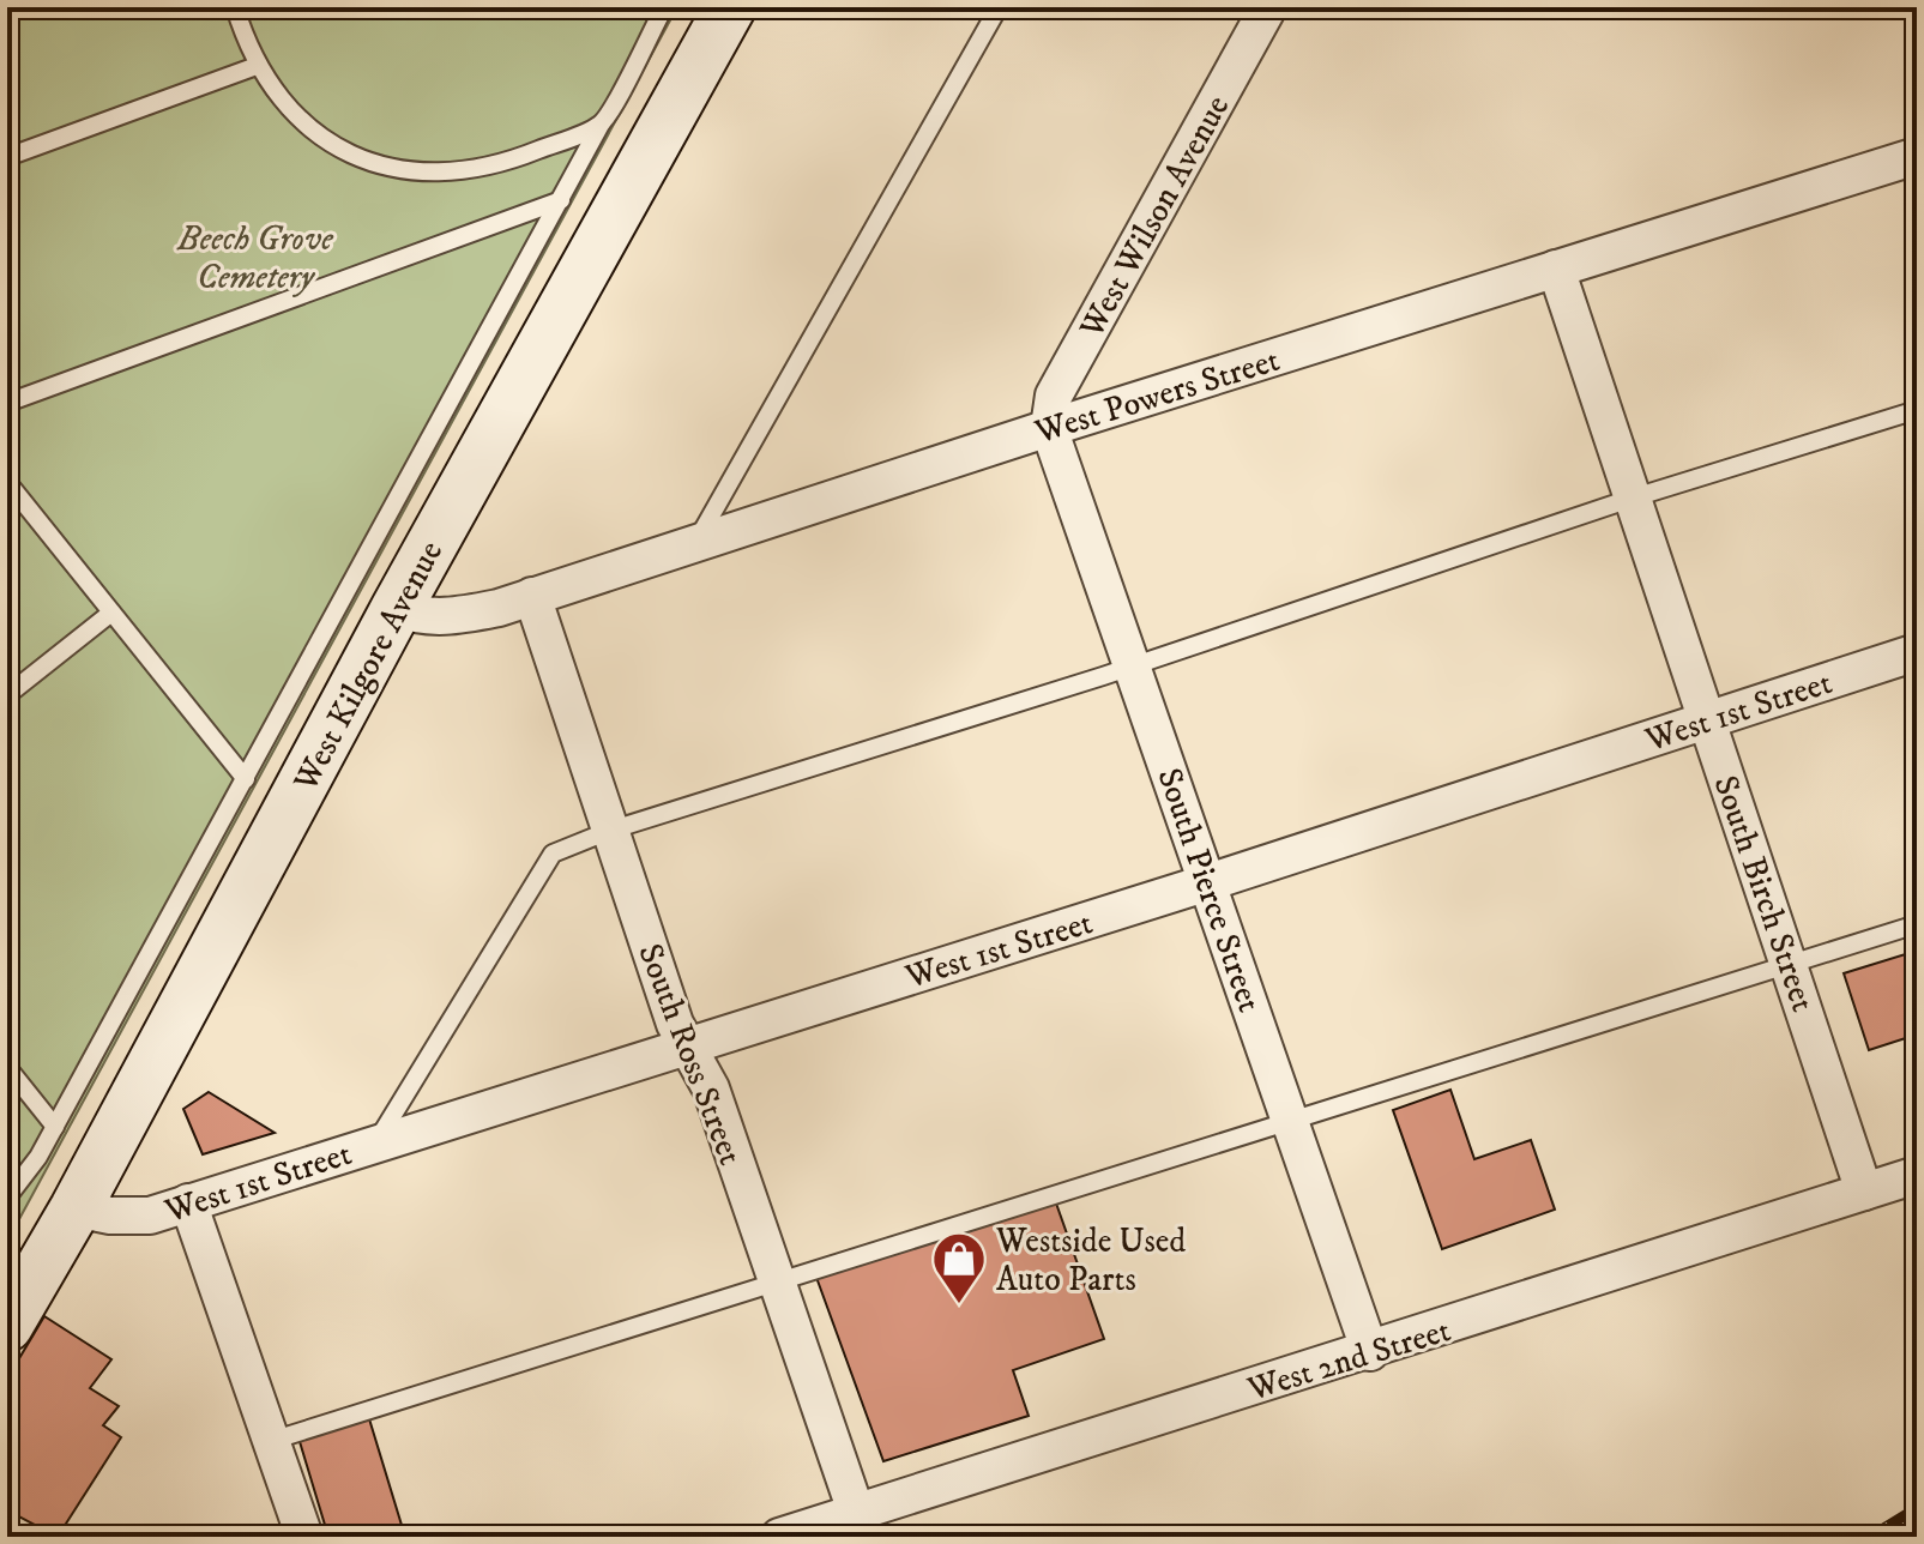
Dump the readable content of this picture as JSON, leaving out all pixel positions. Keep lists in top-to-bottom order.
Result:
{
  "streets": {
    "main road": ["West Kilgore Avenue"],
    "street": [
      "West Wilson Avenue",
      "West Powers Street",
      "West 1st Street",
      "South Pierce Street",
      "South Birch Street",
      "South Ross Street",
      "West 2nd Street"
    ]
  },
  "crossings": [
    ["West Wilson Avenue", "West Powers Street"],
    ["West Wilson Avenue", "South Pierce Street"],
    ["West Powers Street", "West Kilgore Avenue"],
    ["West Powers Street", "South Pierce Street"],
    ["West Powers Street", "South Birch Street"],
    ["West Powers Street", "South Ross Street"],
    ["West Kilgore Avenue", "West 1st Street"],
    ["West 1st Street", "South Pierce Street"],
    ["West 1st Street", "South Birch Street"],
    ["West 1st Street", "South Ross Street"],
    ["South Pierce Street", "West 2nd Street"],
    ["South Birch Street", "West 2nd Street"],
    ["South Ross Street", "West 2nd Street"]
  ],
  "parks": ["Beech Grove Cemetery"],
  "places": {
    "shop": ["Westside Used Auto Parts"]
  }
}
